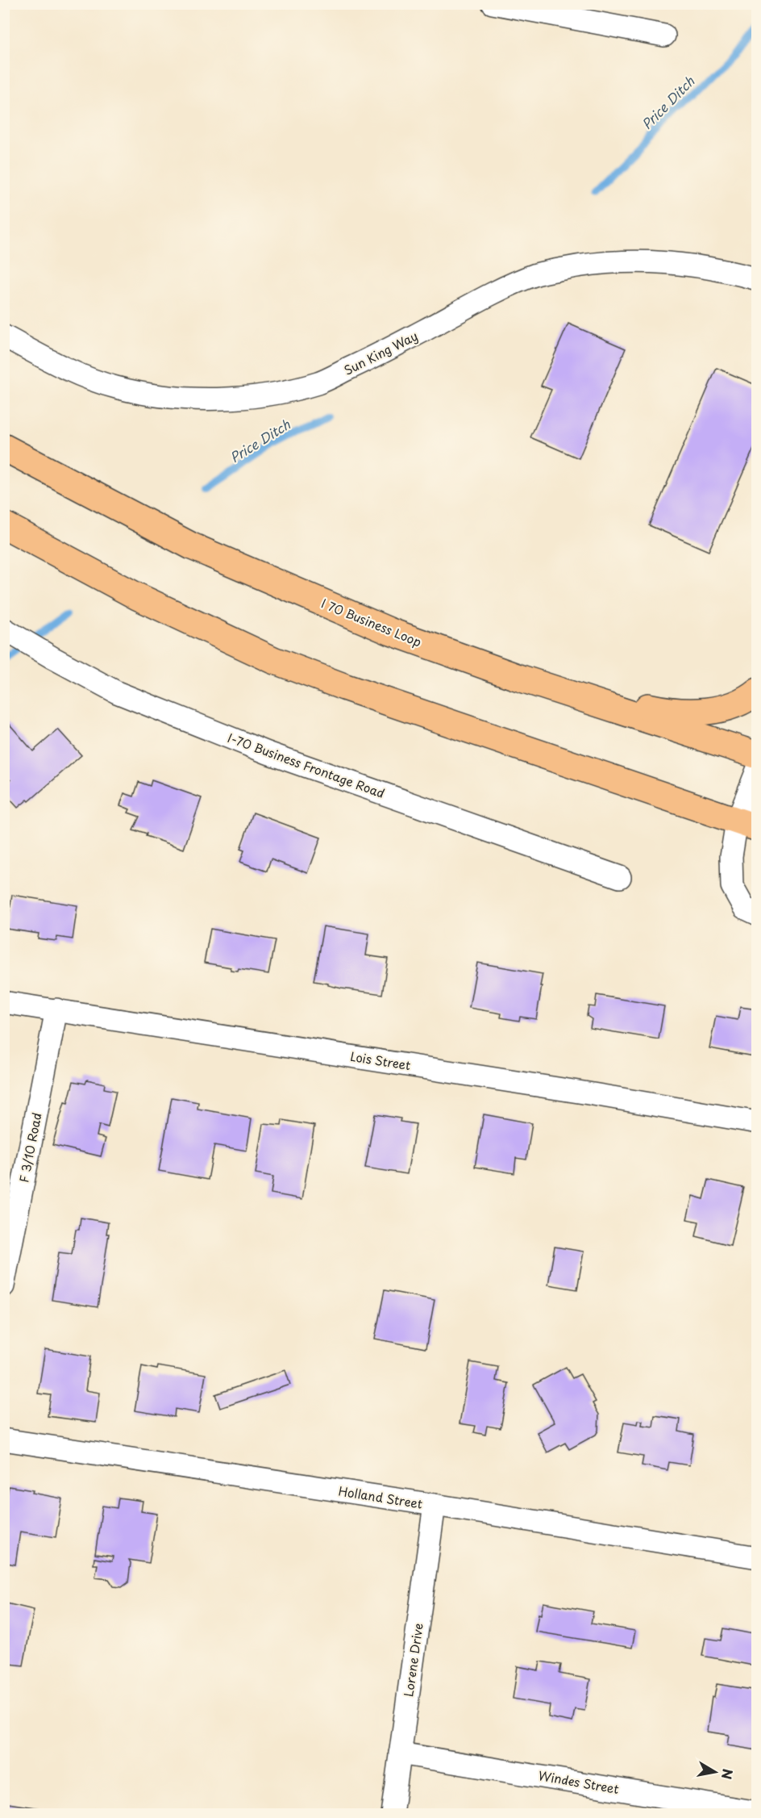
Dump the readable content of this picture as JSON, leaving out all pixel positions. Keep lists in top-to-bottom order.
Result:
{
  "streets": {
    "main road": ["I 70 Business Loop"],
    "street": [
      "Sun King Way",
      "I-70 Business Frontage Road",
      "Lois Street",
      "F 3/10 Road",
      "Holland Street",
      "Lorene Drive",
      "Windes Street"
    ]
  },
  "crossings": [
    ["Lois Street", "F 3/10 Road"],
    ["Holland Street", "Lorene Drive"],
    ["Lorene Drive", "Windes Street"]
  ],
  "water": ["Price Ditch"],
  "north": "right"
}
